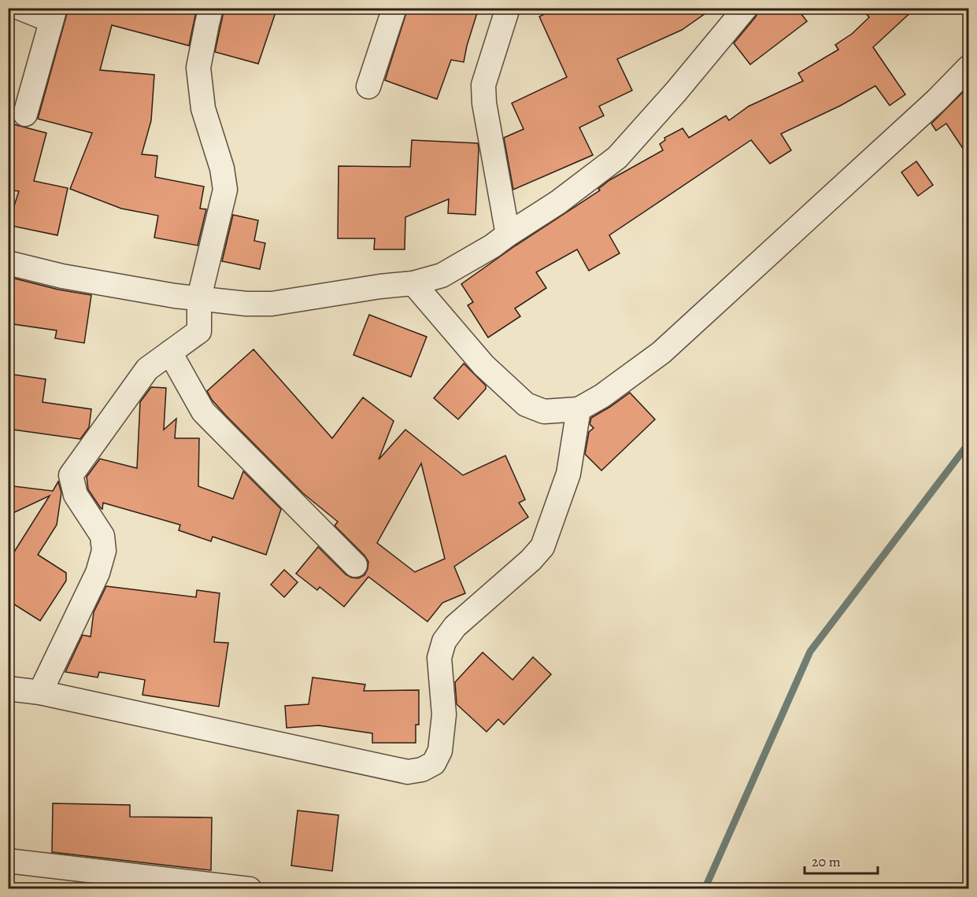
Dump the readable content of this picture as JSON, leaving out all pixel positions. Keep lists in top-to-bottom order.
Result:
{
  "scale_bar": "20 m"
}
